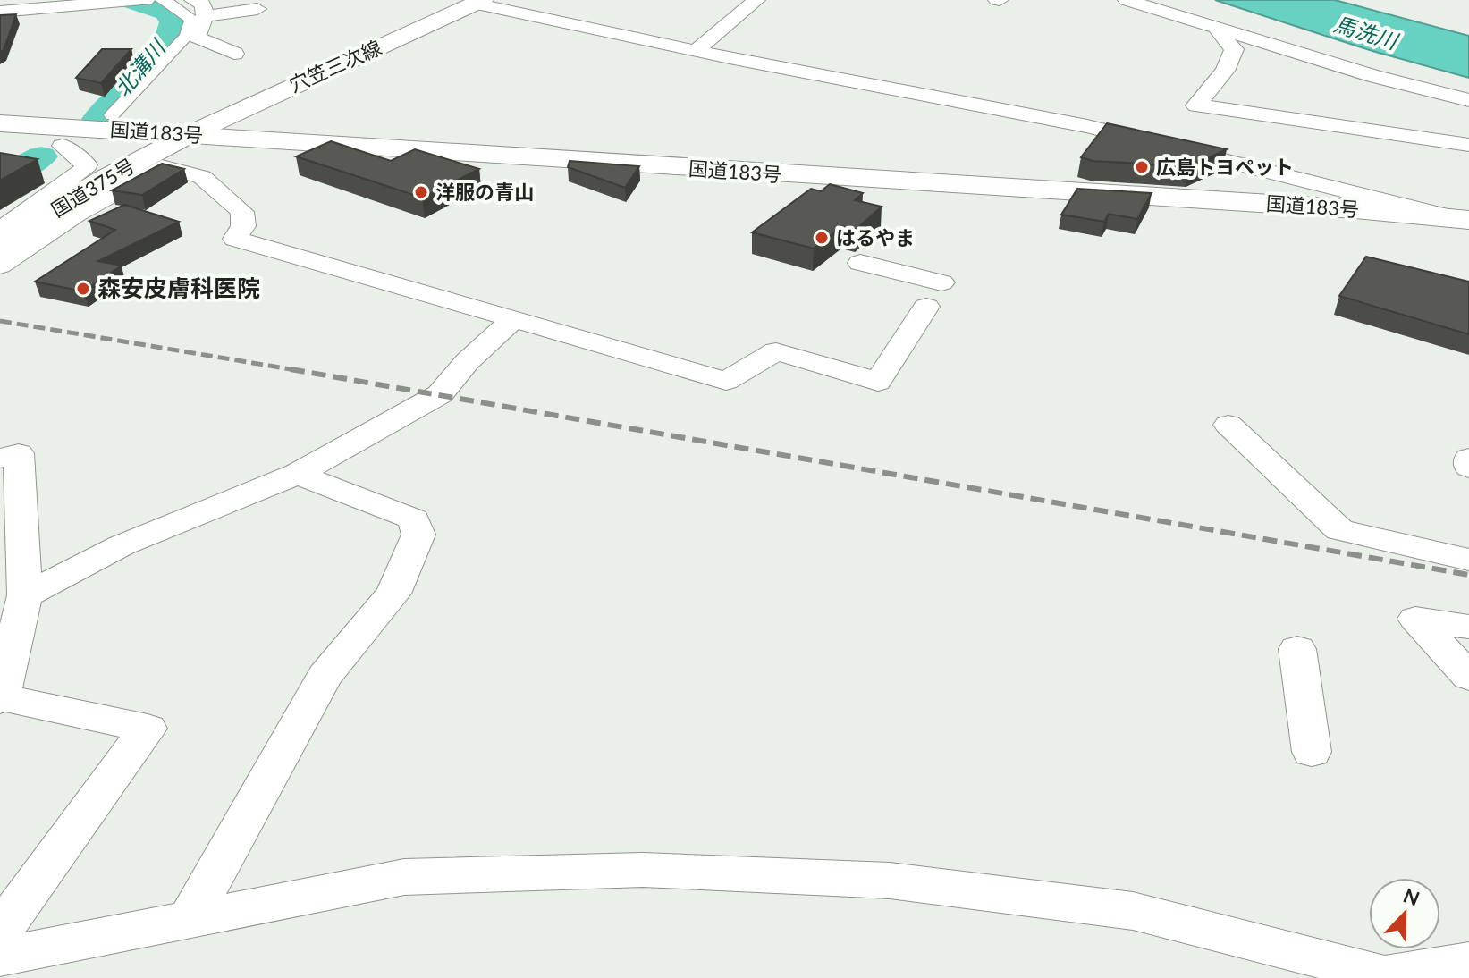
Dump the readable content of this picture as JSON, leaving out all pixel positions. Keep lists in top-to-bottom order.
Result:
{
  "streets": {
    "main road": ["穴笠三次線", "国道183号", "国道375号"]
  },
  "crossings": [
    ["穴笠三次線", "国道183号"],
    ["穴笠三次線", "国道375号"],
    ["国道183号", "国道375号"]
  ],
  "water": ["馬洗川", "北溝川"],
  "places": [
    "広島トヨペット",
    "洋服の青山",
    "はるやま",
    "森安皮膚科医院"
  ],
  "north": "top"
}
